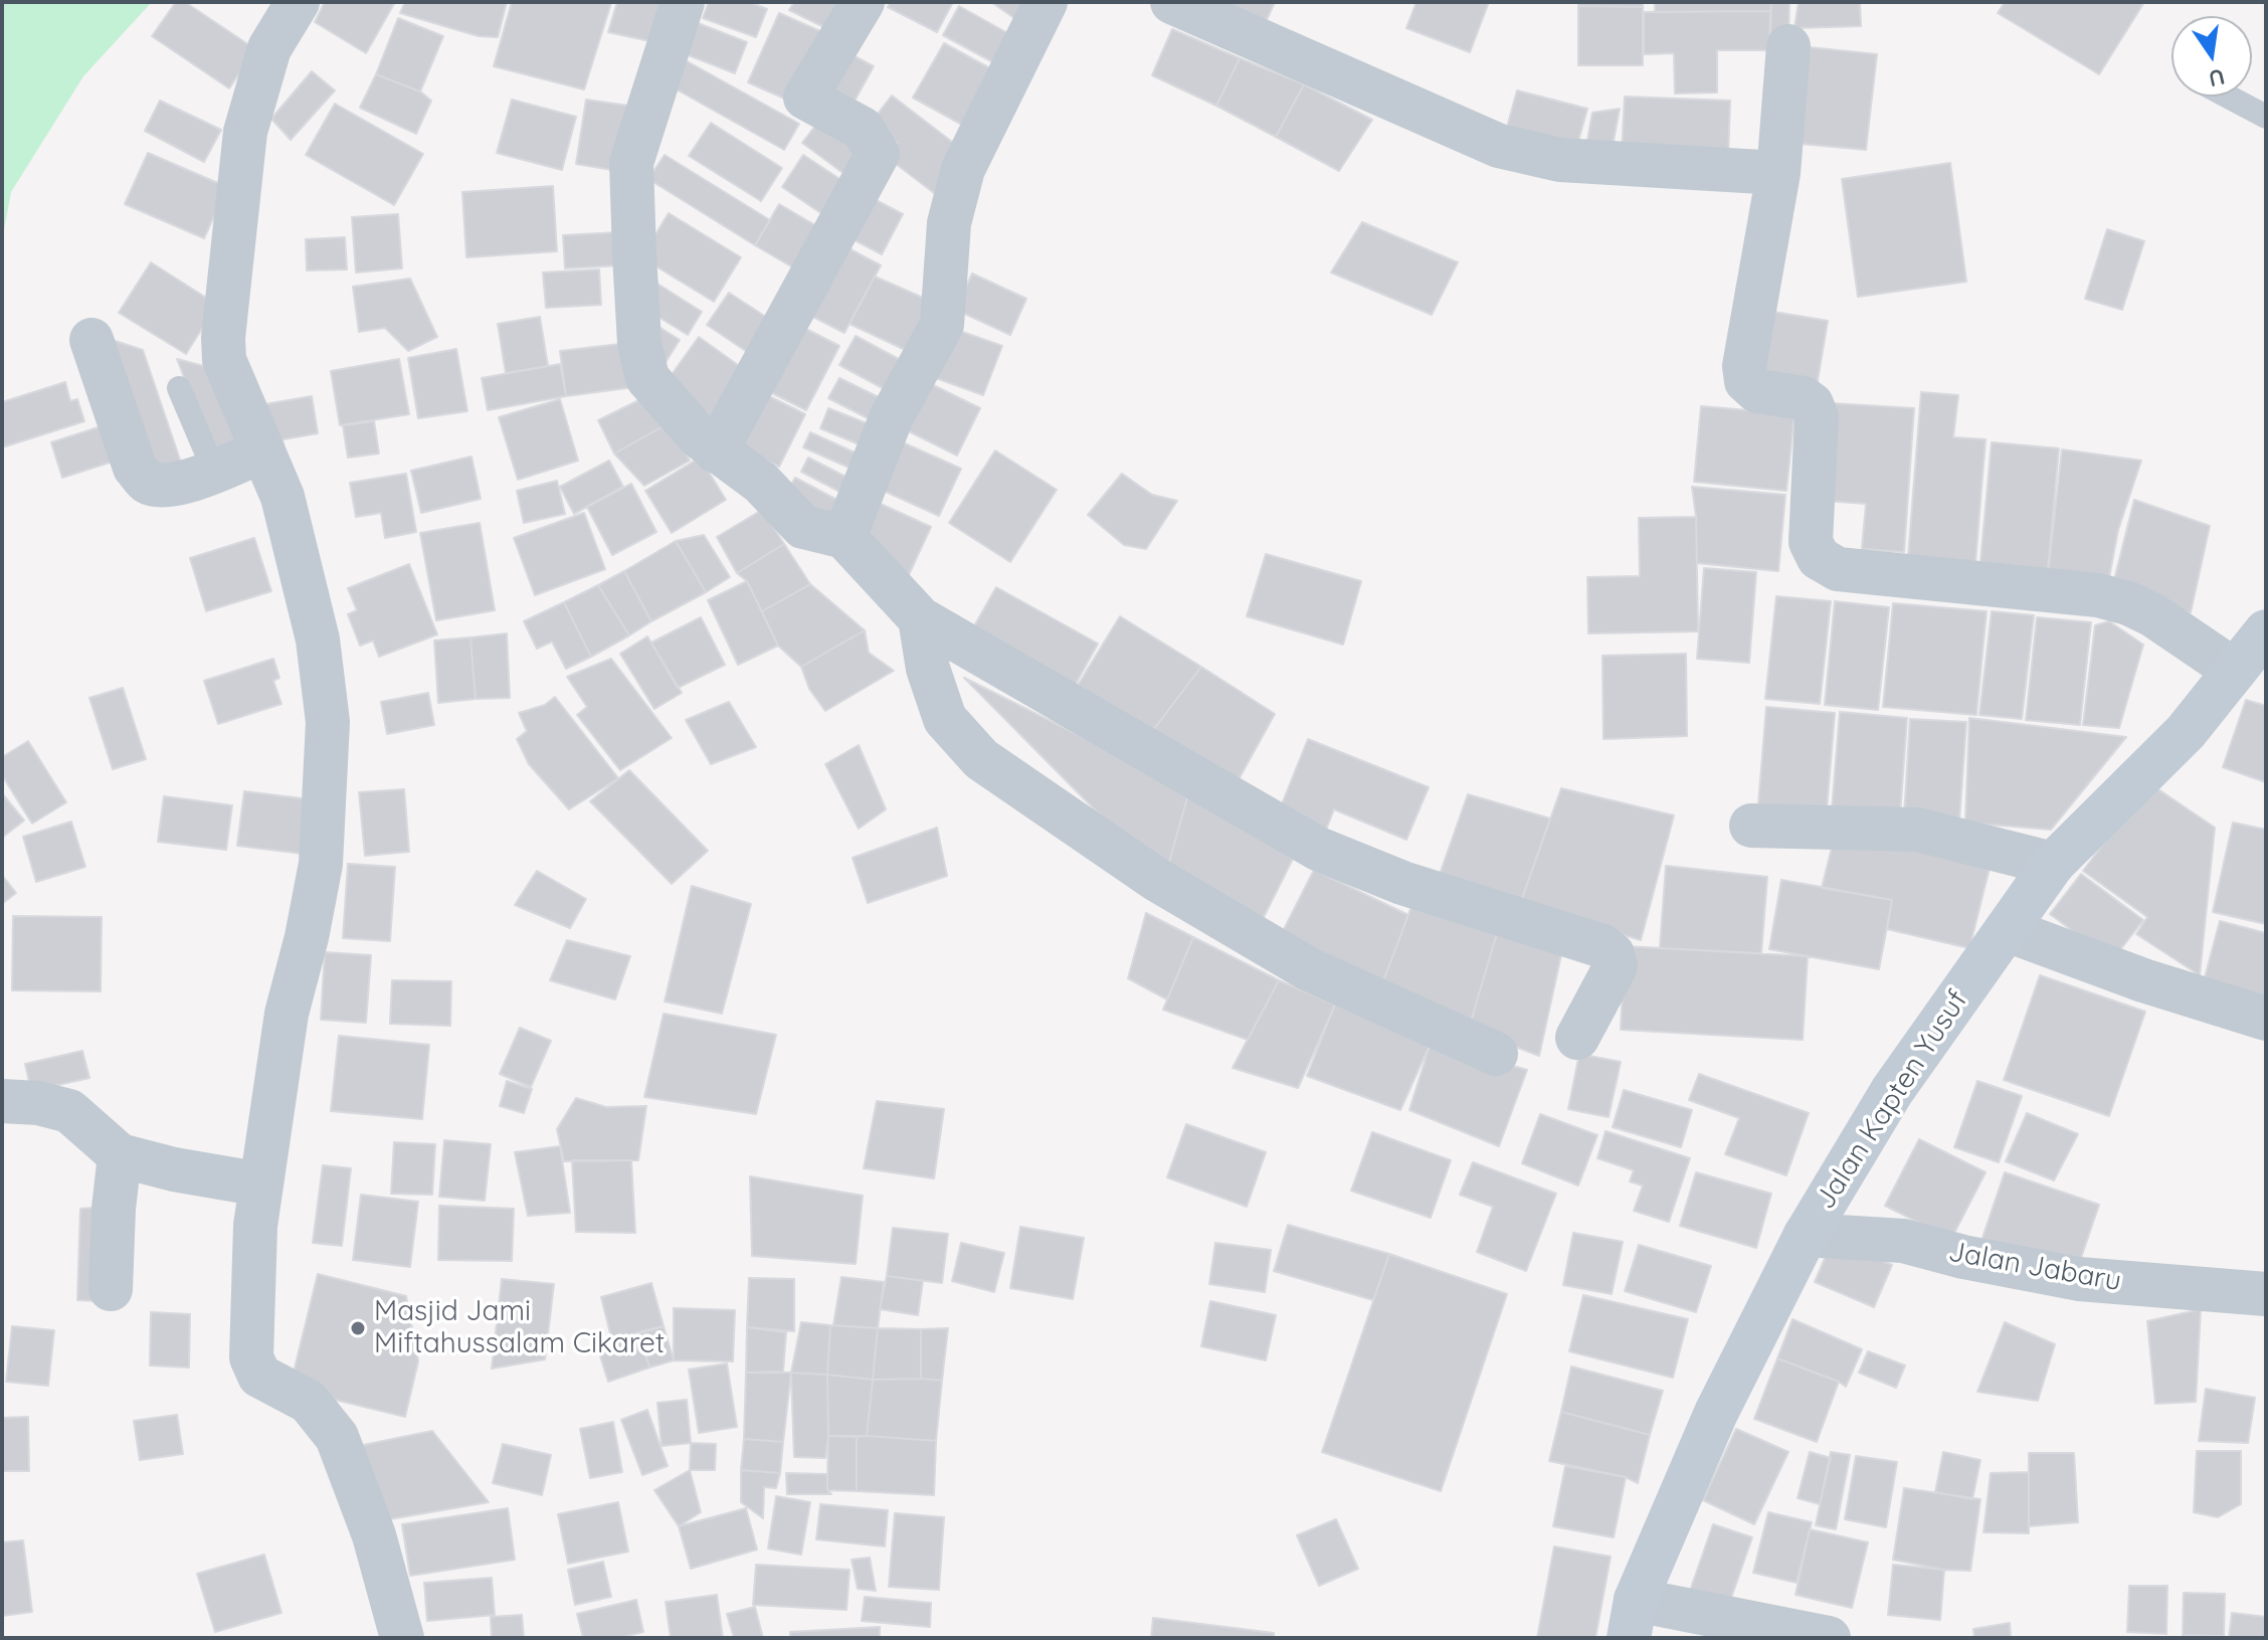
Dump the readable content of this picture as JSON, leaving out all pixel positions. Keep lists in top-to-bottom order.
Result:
{
  "streets": {
    "main road": ["Jalan Kapten Yusuf"],
    "street": ["Jalan Jabaru"]
  },
  "crossings": [
    ["Jalan Kapten Yusuf", "Jalan Jabaru"]
  ],
  "places": ["Masjid Jami Miftahussalam Cikaret"],
  "north": "bottom"
}
